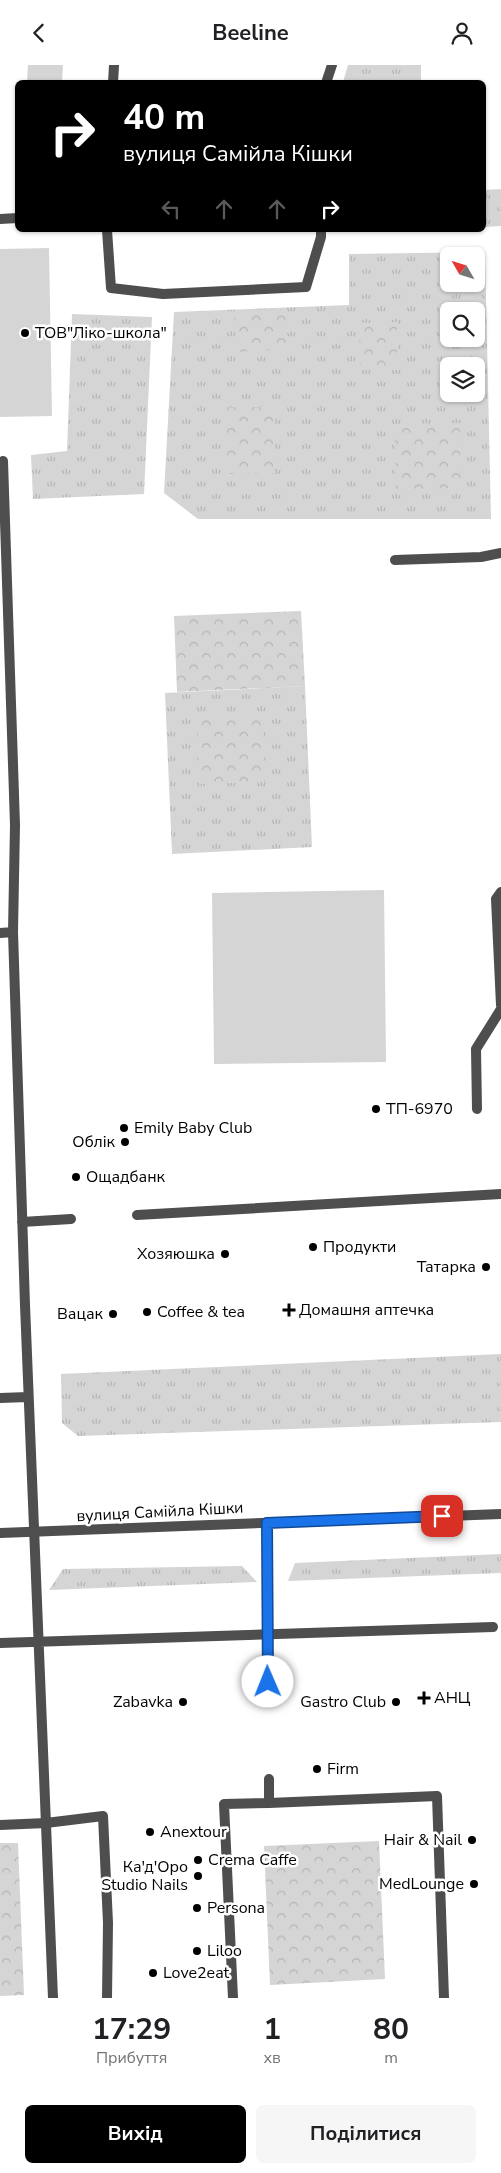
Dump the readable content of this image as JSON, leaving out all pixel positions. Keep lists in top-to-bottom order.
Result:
{
  "streets": {
    "street": ["вулиця Самійла Кішки"]
  },
  "places": {
    "other": [
      "ТОВ\"Ліко-школа\"",
      "ТП-6970",
      "Emily Baby Club",
      "Облік",
      "Ощадбанк",
      "Продукти",
      "Хозяюшка",
      "Татарка",
      "Coffee & tea",
      "Вацак",
      "Zabavka",
      "Gastro Club",
      "Firm",
      "Anextour",
      "Hair & Nail",
      "Crema Caffe",
      "Ка'д'Оро Studio Nails",
      "MedLounge",
      "Persona",
      "Liloo",
      "Love2eat"
    ],
    "health": ["Домашня аптечка", "АНЦ"]
  },
  "north": "top left",
  "page": {
    "header": "Beeline",
    "turn": ["40 m", "вулиця Самійла Кішки"],
    "eta": [
      "17:29",
      "Прибуття",
      "1",
      "хв",
      "80",
      "m"
    ],
    "buttons": ["Вихід", "Поділитися"]
  }
}
